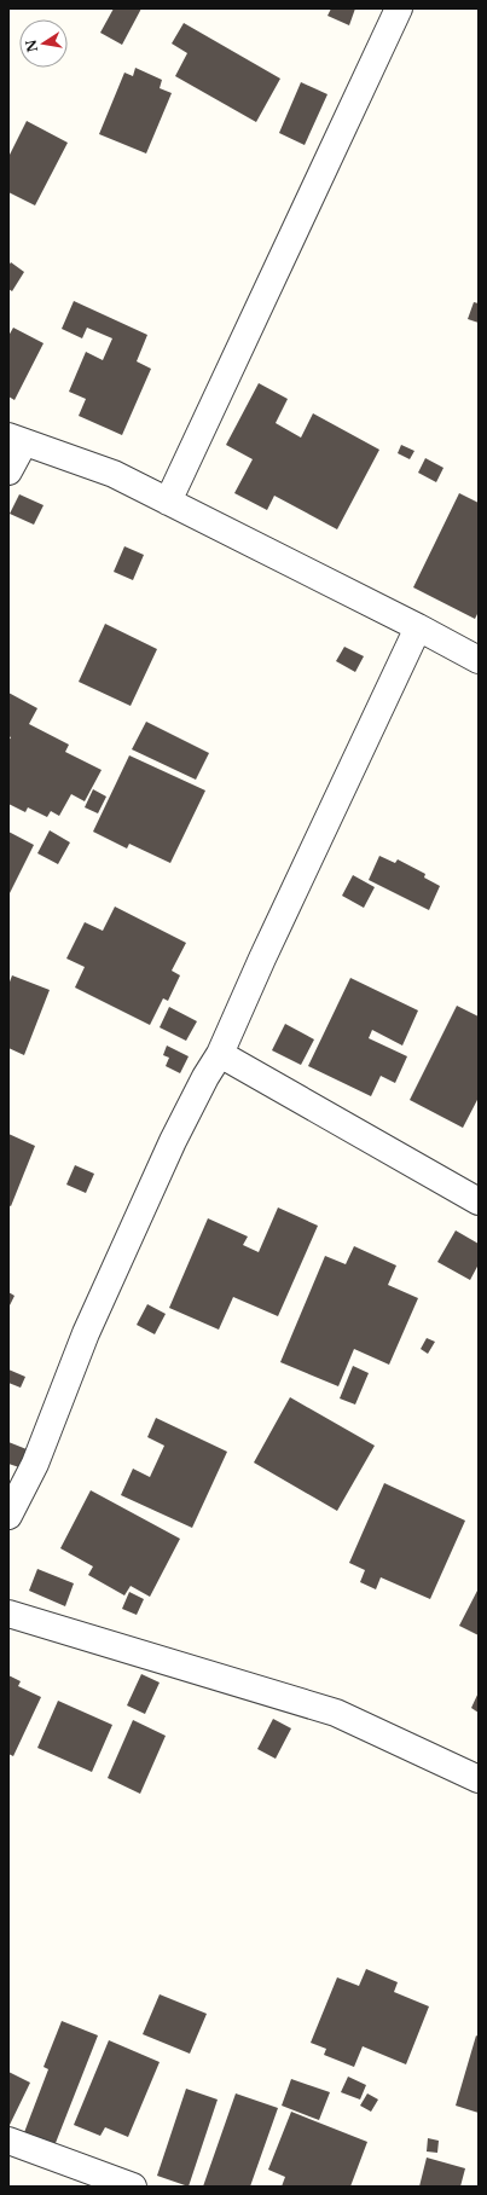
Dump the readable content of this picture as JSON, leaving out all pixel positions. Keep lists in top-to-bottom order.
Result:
{
  "north": "left"
}
